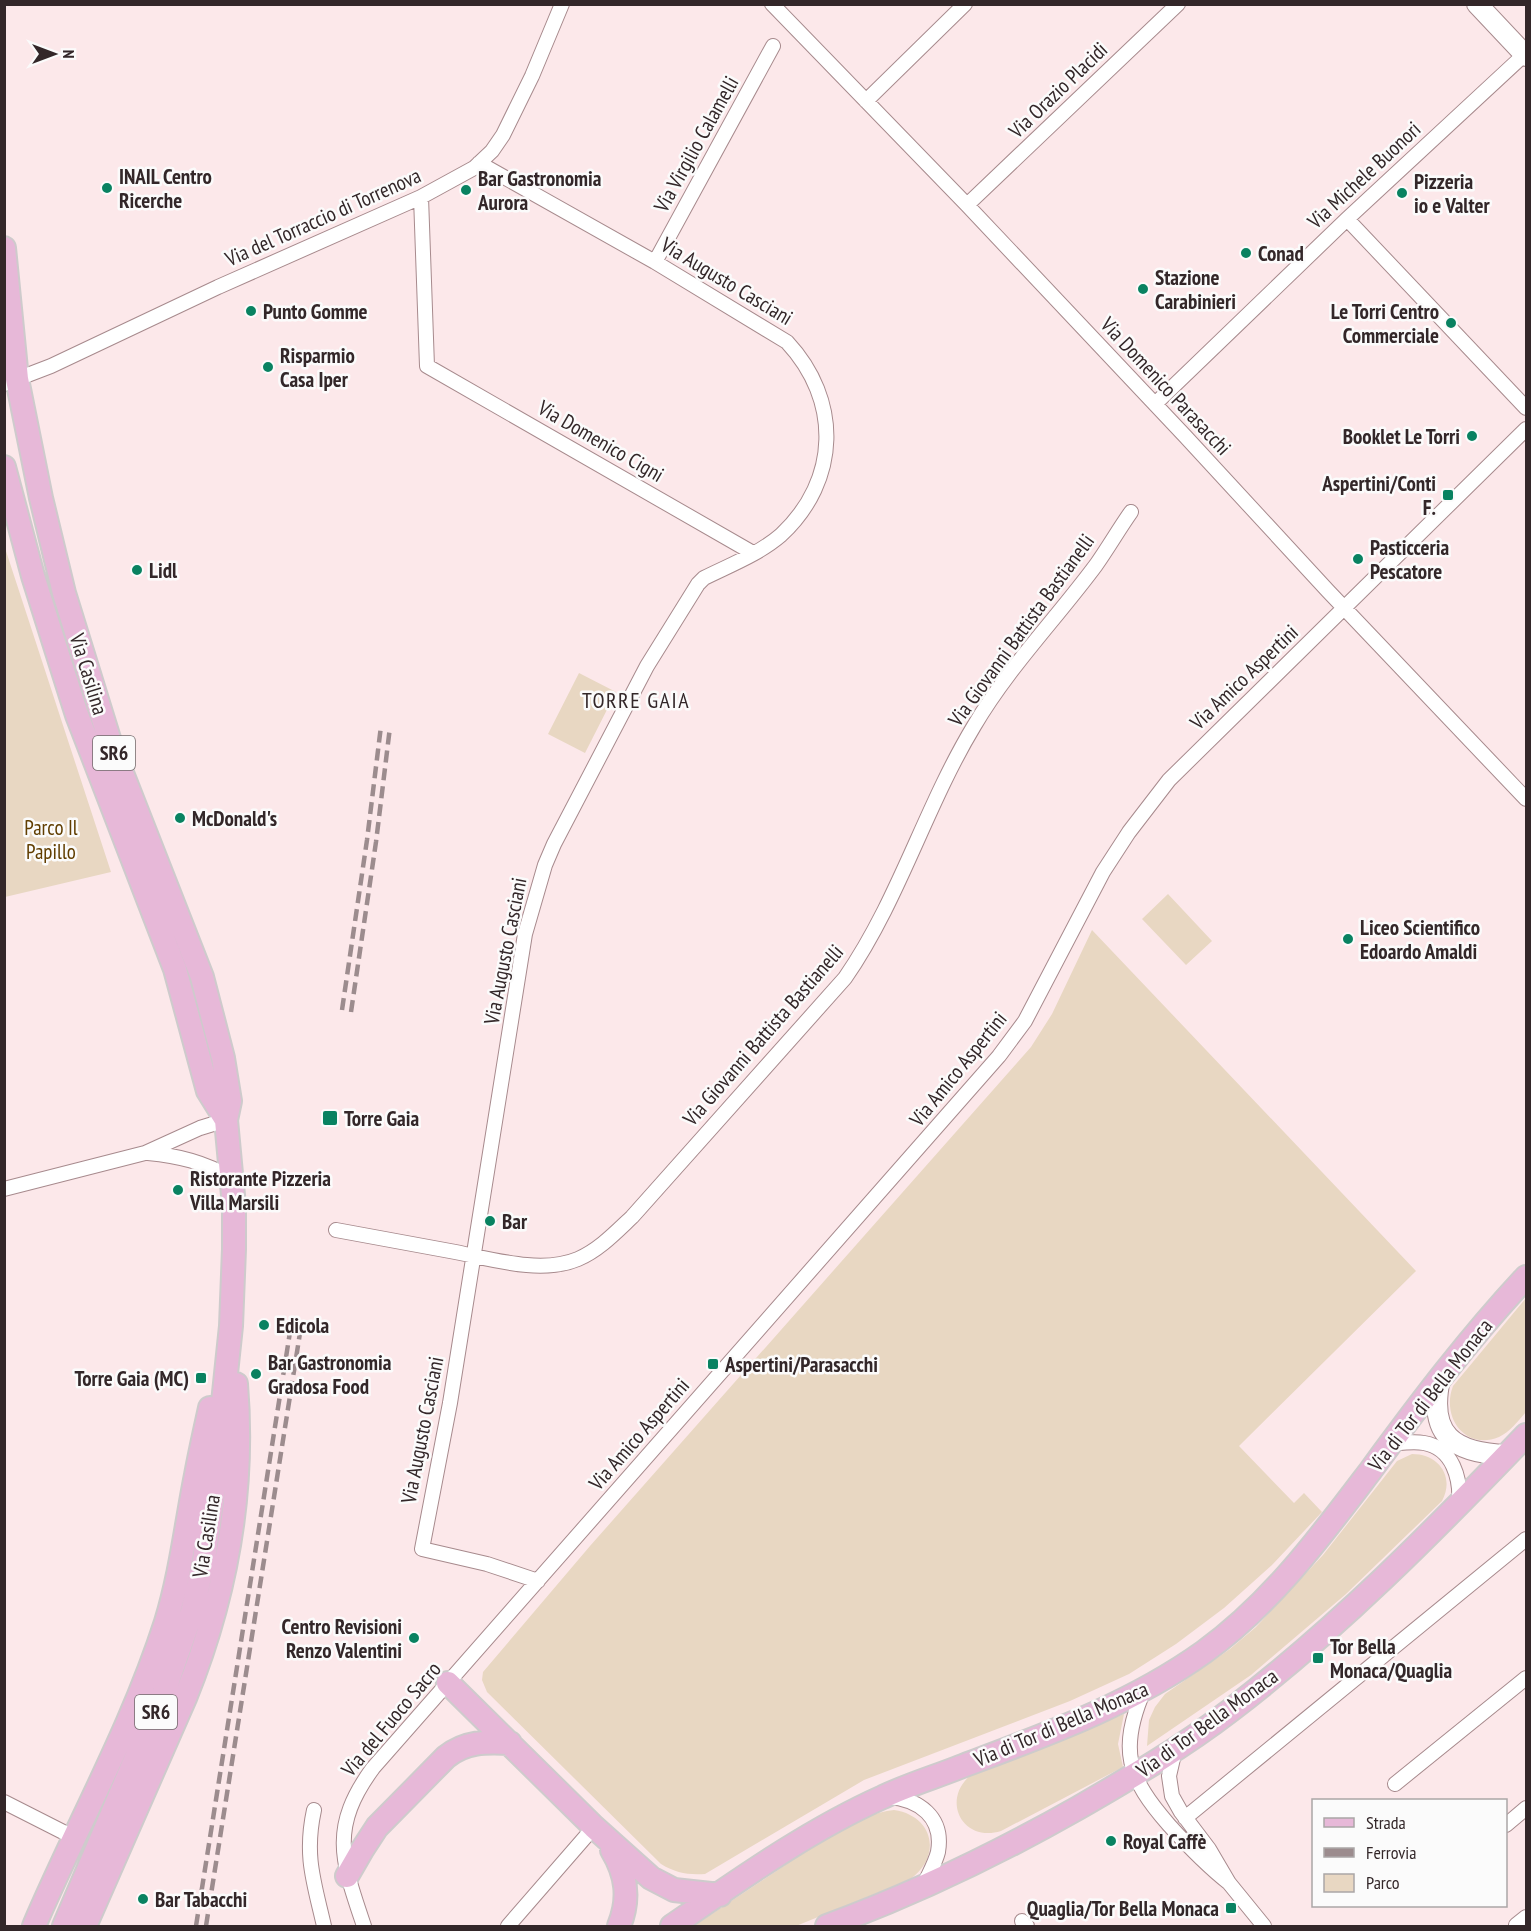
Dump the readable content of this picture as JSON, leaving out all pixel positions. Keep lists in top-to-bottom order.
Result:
{
  "streets": {
    "main road": [
      "Via Casilina",
      "SR6",
      "Via di Tor di Bella Monaca",
      "Via di Tor Bella Monaca"
    ],
    "street": [
      "Via Orazio Placidi",
      "Via Virgilio Calamelli",
      "Via Michele Buonori",
      "Via del Torraccio di Torrenova",
      "Via Augusto Casciani",
      "Via Domenico Parasacchi",
      "Via Domenico Cigni",
      "Via Giovanni Battista Bastianelli",
      "Via Amico Aspertini",
      "Via del Fuoco Sacro"
    ]
  },
  "crossings": [
    ["Via Orazio Placidi", "Via Domenico Parasacchi"],
    ["Via Virgilio Calamelli", "Via Augusto Casciani"],
    ["Via Michele Buonori", "Via Domenico Parasacchi"],
    ["Via del Torraccio di Torrenova", "Via Augusto Casciani"],
    ["Via del Torraccio di Torrenova", "Via Domenico Cigni"],
    ["Via del Torraccio di Torrenova", "Via Casilina"],
    ["Via Augusto Casciani", "Via Domenico Cigni"],
    ["Via Augusto Casciani", "Via Giovanni Battista Bastianelli"],
    ["Via Augusto Casciani", "Via Amico Aspertini"],
    ["Via Domenico Parasacchi", "Via Amico Aspertini"],
    ["Via Amico Aspertini", "Via del Fuoco Sacro"]
  ],
  "districts": ["TORRE GAIA"],
  "parks": ["Parco Il Papillo"],
  "places": {
    "other": [
      "INAIL Centro Ricerche",
      "Bar Gastronomia Aurora",
      "Pizzeria io e Valter",
      "Conad",
      "Stazione Carabinieri",
      "Punto Gomme",
      "Le Torri Centro Commerciale",
      "Risparmio Casa Iper",
      "Booklet Le Torri",
      "Pasticceria Pescatore",
      "Lidl",
      "McDonald's",
      "Liceo Scientifico Edoardo Amaldi",
      "Ristorante Pizzeria Villa Marsili",
      "Bar",
      "Edicola",
      "Bar Gastronomia Gradosa Food",
      "Centro Revisioni Renzo Valentini",
      "Royal Caffè",
      "Bar Tabacchi"
    ],
    "transit": [
      "Aspertini/Conti F.",
      "Torre Gaia",
      "Aspertini/Parasacchi",
      "Torre Gaia (MC)",
      "Tor Bella Monaca/Quaglia",
      "Quaglia/Tor Bella Monaca"
    ]
  },
  "legend": ["Strada", "Ferrovia", "Parco"],
  "north": "right"
}
